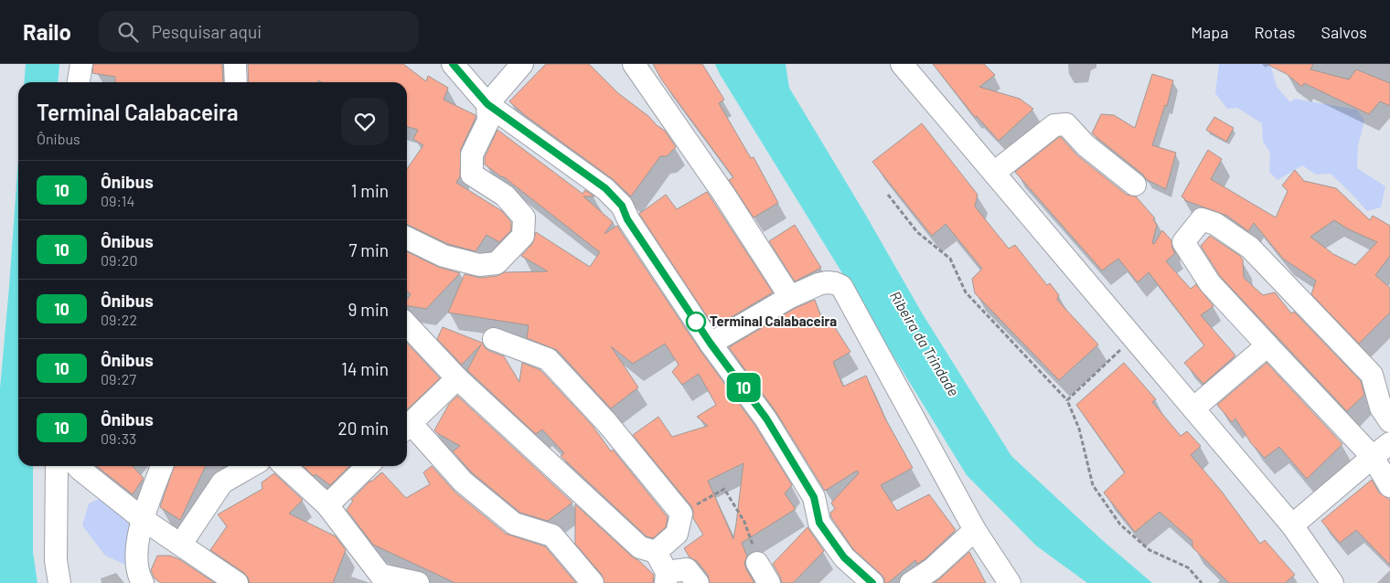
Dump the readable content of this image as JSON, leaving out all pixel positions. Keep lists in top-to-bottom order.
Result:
{
  "water": ["Ribeira da Trindade"],
  "places": ["Terminal Calabaceira"],
  "lines": ["bus line 10"],
  "page": {
    "header": "Railo",
    "search": "Pesquisar aqui",
    "nav": ["Mapa", "Rotas", "Salvos"],
    "on_map": "10",
    "heading": ["Terminal Calabaceira", "Ônibus"],
    "list": [
      {
        "mark": "10",
        "name": "Ônibus",
        "note": "09:14",
        "value": "1 min"
      },
      {
        "mark": "10",
        "name": "Ônibus",
        "note": "09:20",
        "value": "7 min"
      },
      {
        "mark": "10",
        "name": "Ônibus",
        "note": "09:22",
        "value": "9 min"
      },
      {
        "mark": "10",
        "name": "Ônibus",
        "note": "09:27",
        "value": "14 min"
      },
      {
        "mark": "10",
        "name": "Ônibus",
        "note": "09:33",
        "value": "20 min"
      }
    ]
  }
}
